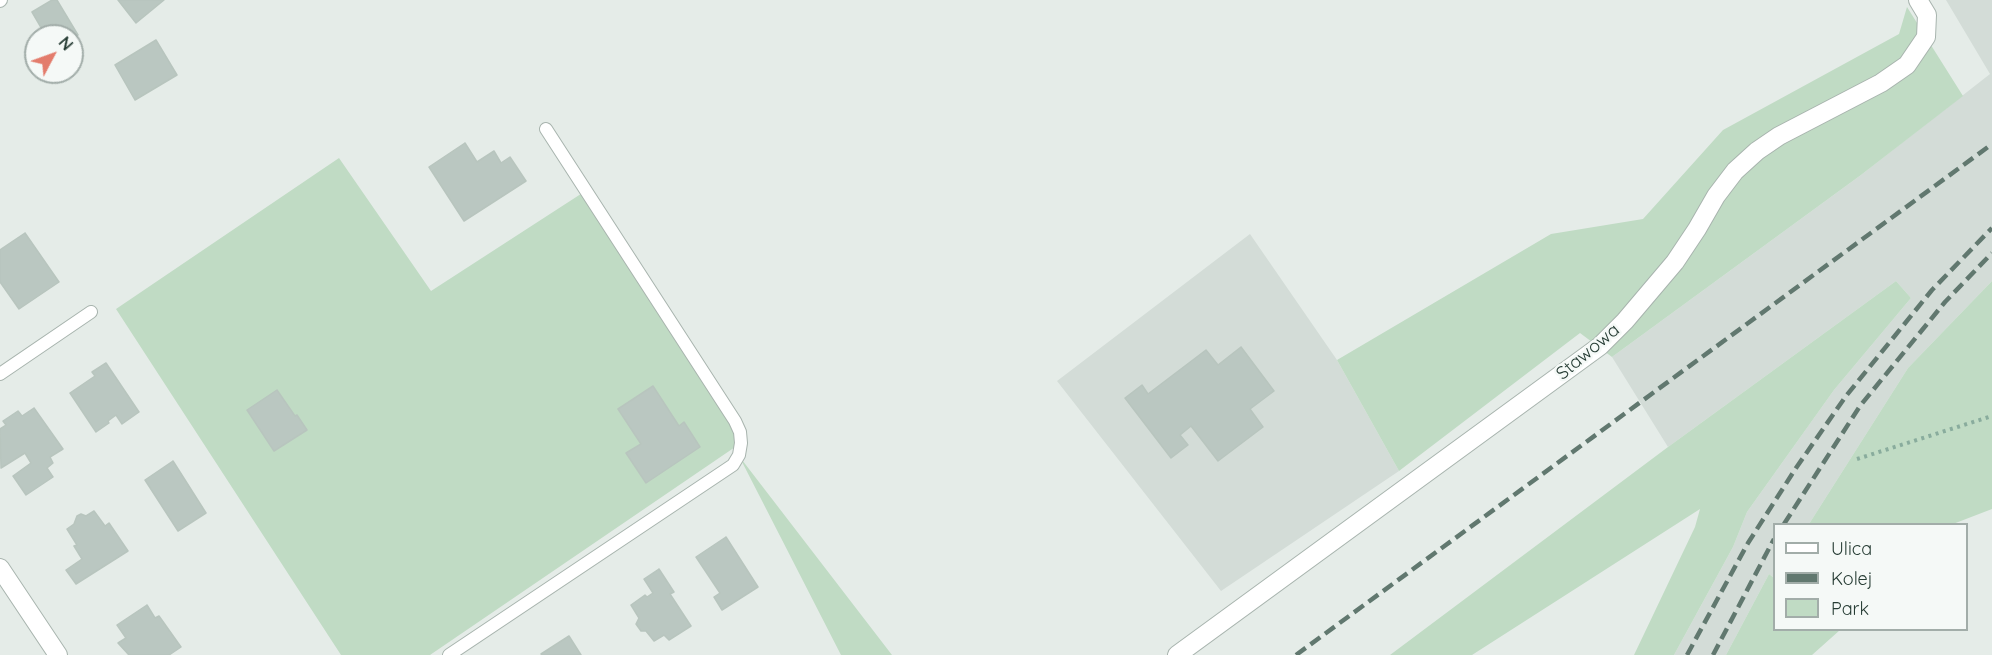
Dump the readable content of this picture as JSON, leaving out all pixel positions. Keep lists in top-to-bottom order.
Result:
{
  "streets": {
    "street": ["Stawowa"]
  },
  "legend": ["Ulica", "Kolej", "Park"],
  "north": "top right"
}
